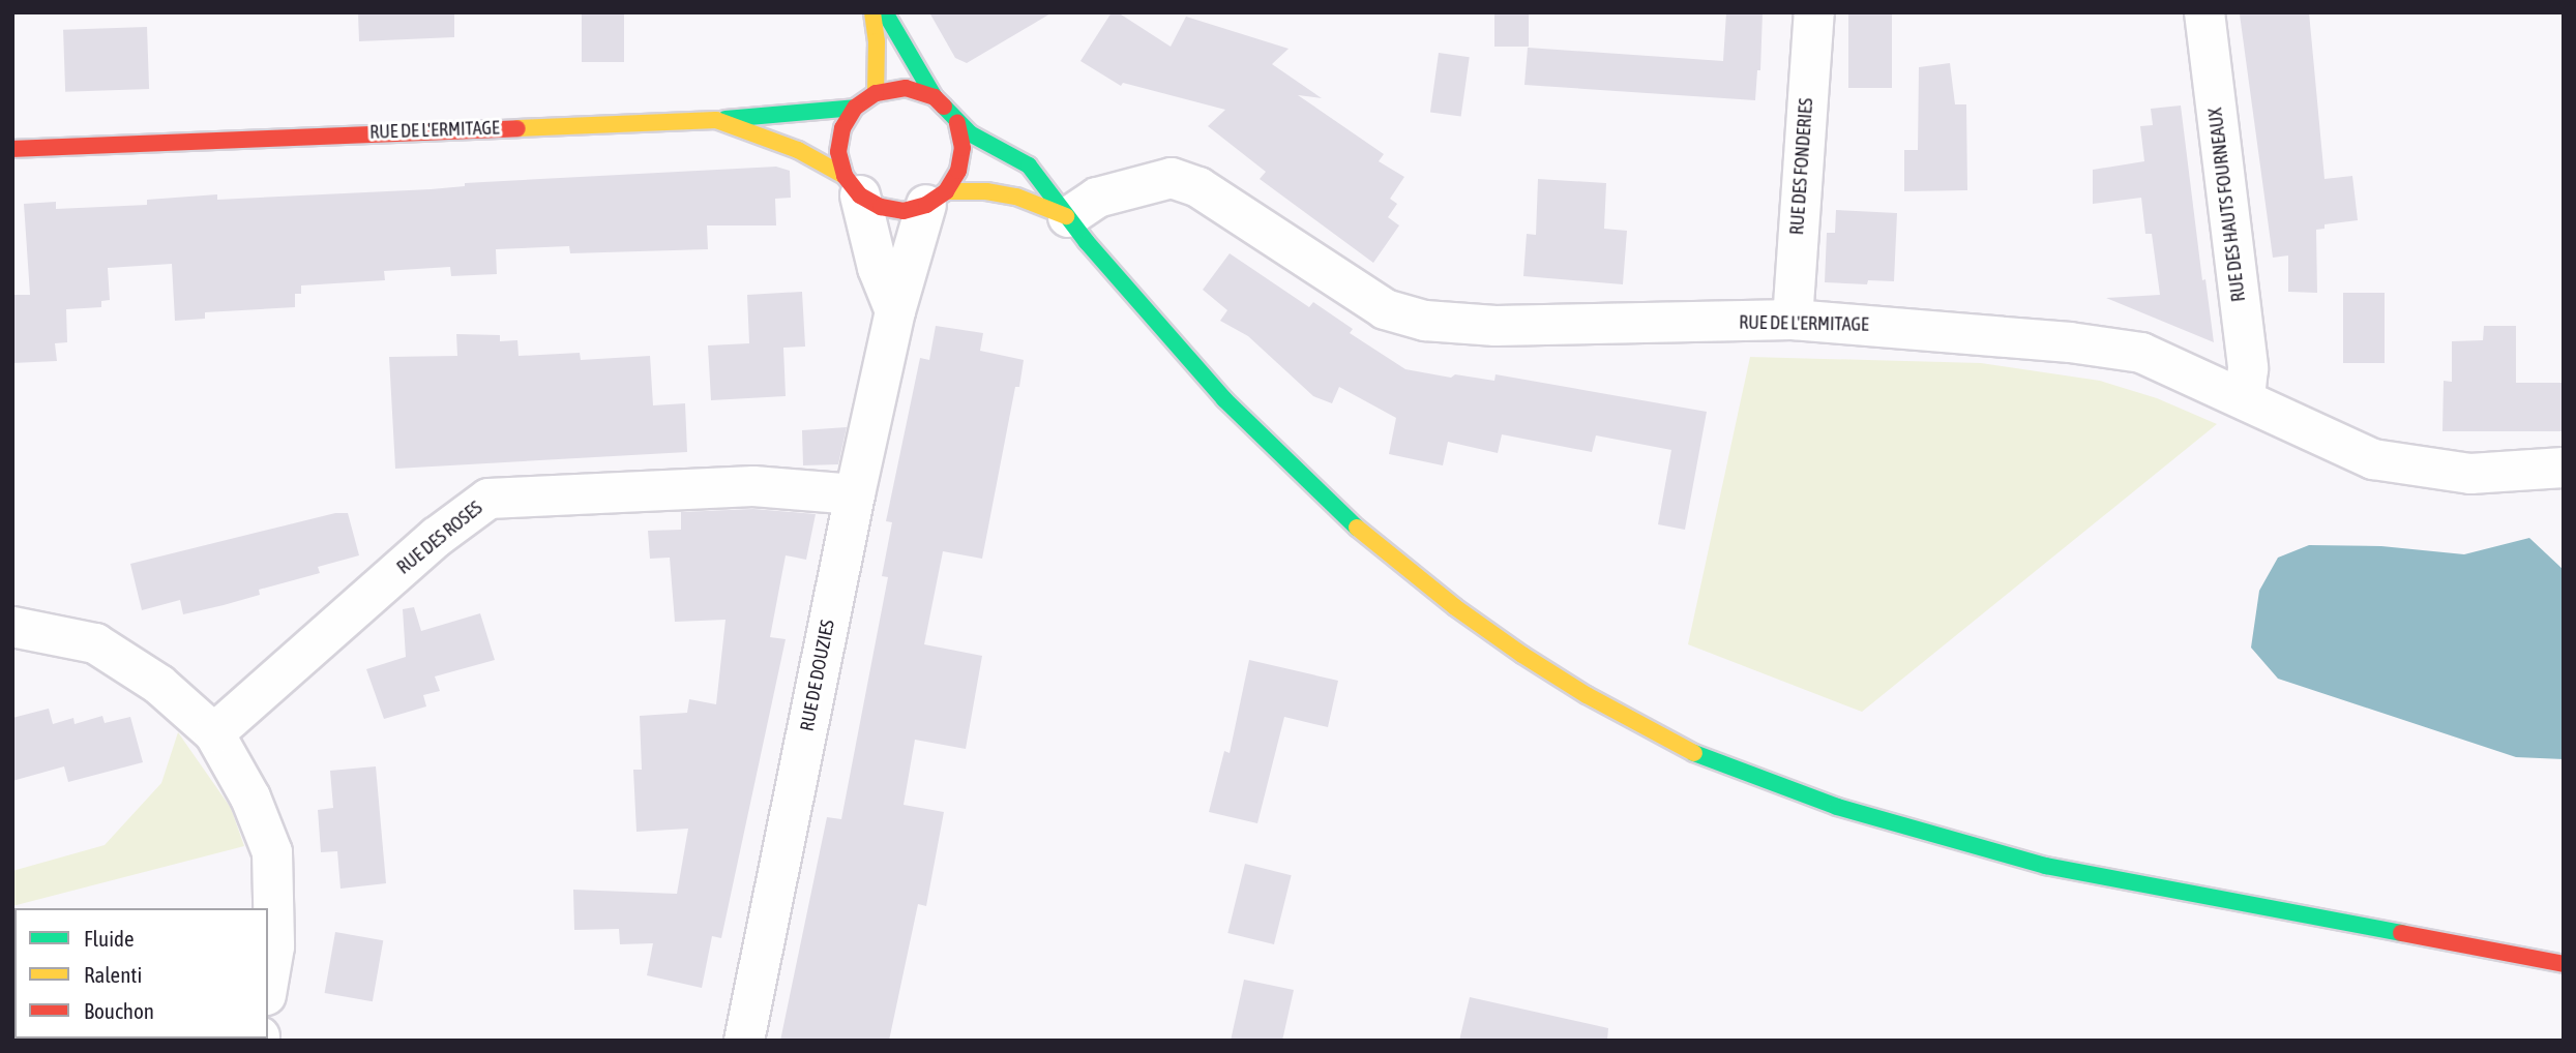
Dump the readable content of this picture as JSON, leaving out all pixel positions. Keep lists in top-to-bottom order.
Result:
{
  "streets": {
    "main road": ["RUE DE L'ERMITAGE"],
    "street": [
      "RUE DES FONDERIES",
      "RUE DES HAUTS FOURNEAUX",
      "RUE DES ROSES",
      "RUE DE DOUZIES"
    ]
  },
  "crossings": [
    ["RUE DE L'ERMITAGE", "RUE DES FONDERIES"],
    ["RUE DE L'ERMITAGE", "RUE DES HAUTS FOURNEAUX"],
    ["RUE DE L'ERMITAGE", "RUE DE DOUZIES"],
    ["RUE DES ROSES", "RUE DE DOUZIES"]
  ],
  "legend": ["Fluide", "Ralenti", "Bouchon"]
}
